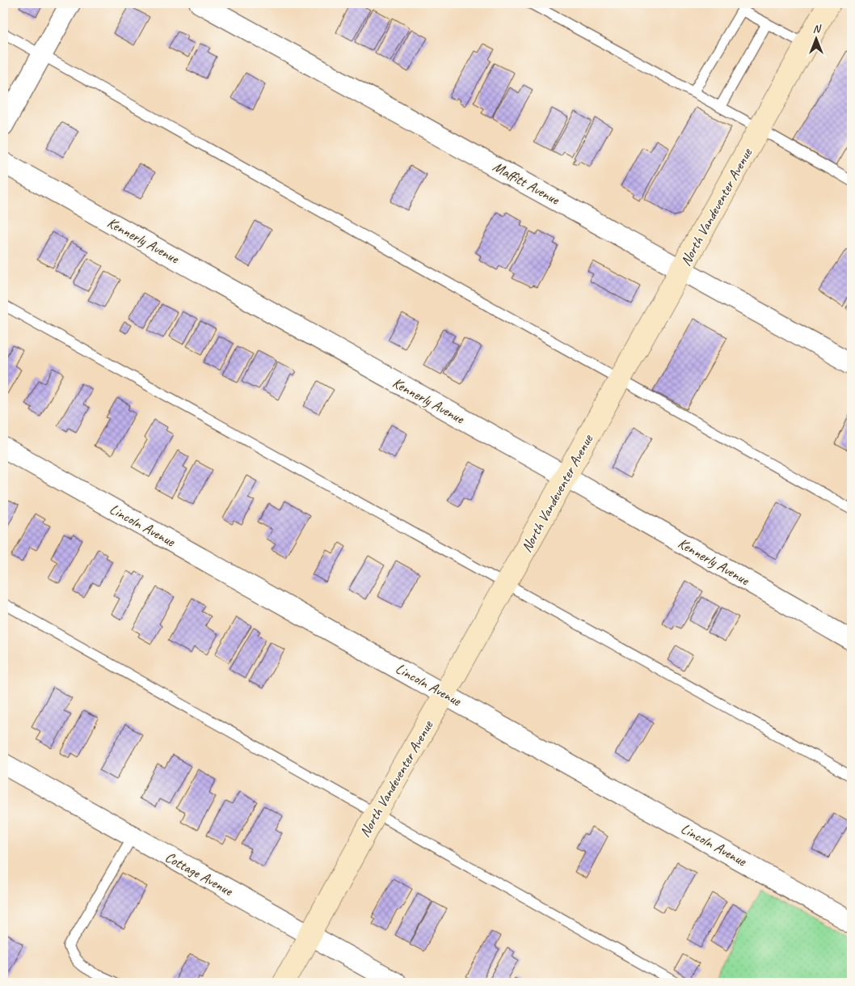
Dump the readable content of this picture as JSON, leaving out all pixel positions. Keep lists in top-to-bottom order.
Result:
{
  "streets": {
    "main road": ["North Vandeventer Avenue"],
    "street": [
      "Maffitt Avenue",
      "Kennerly Avenue",
      "Lincoln Avenue",
      "Cottage Avenue"
    ]
  },
  "crossings": [
    ["Maffitt Avenue", "North Vandeventer Avenue"],
    ["North Vandeventer Avenue", "Kennerly Avenue"],
    ["North Vandeventer Avenue", "Lincoln Avenue"],
    ["North Vandeventer Avenue", "Cottage Avenue"]
  ],
  "north": "top"
}
